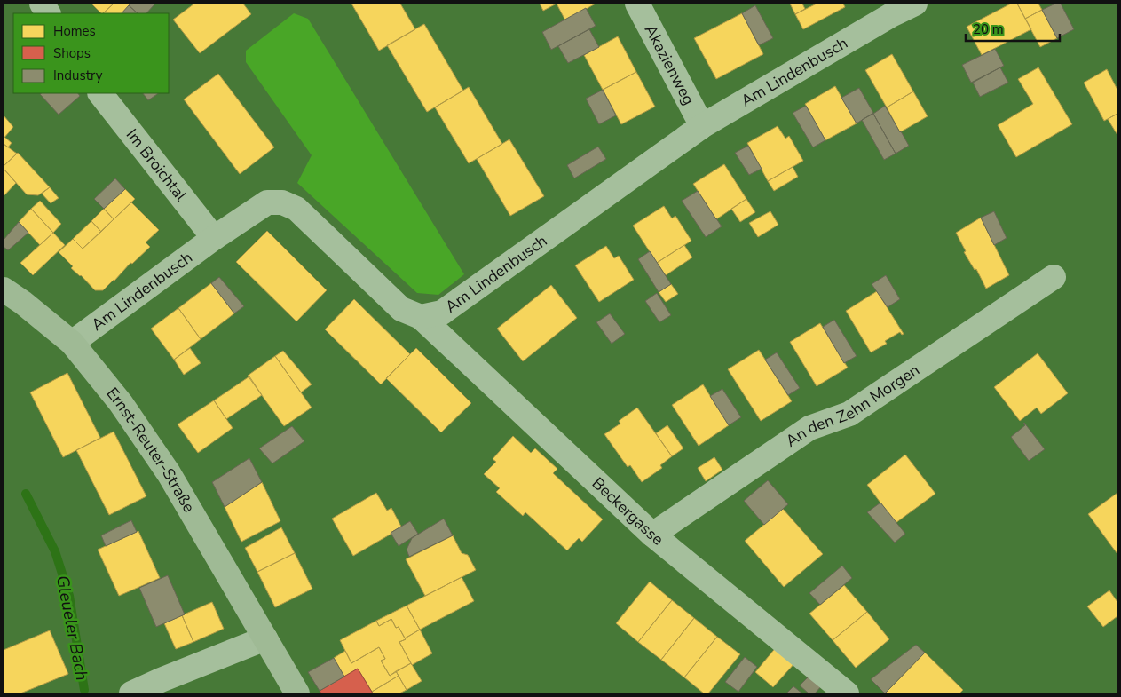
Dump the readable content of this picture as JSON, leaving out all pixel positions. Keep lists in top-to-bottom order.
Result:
{
  "streets": {
    "street": [
      "Akazienweg",
      "Am Lindenbusch",
      "Im Broichtal",
      "An den Zehn Morgen",
      "Ernst-Reuter-Straße",
      "Beckergasse"
    ]
  },
  "crossings": [
    ["Akazienweg", "Am Lindenbusch"],
    ["Am Lindenbusch", "Im Broichtal"],
    ["Am Lindenbusch", "Ernst-Reuter-Straße"],
    ["Am Lindenbusch", "Beckergasse"],
    ["An den Zehn Morgen", "Beckergasse"]
  ],
  "water": ["Gleueler Bach"],
  "legend": ["Homes", "Shops", "Industry"],
  "scale_bar": "20 m"
}
